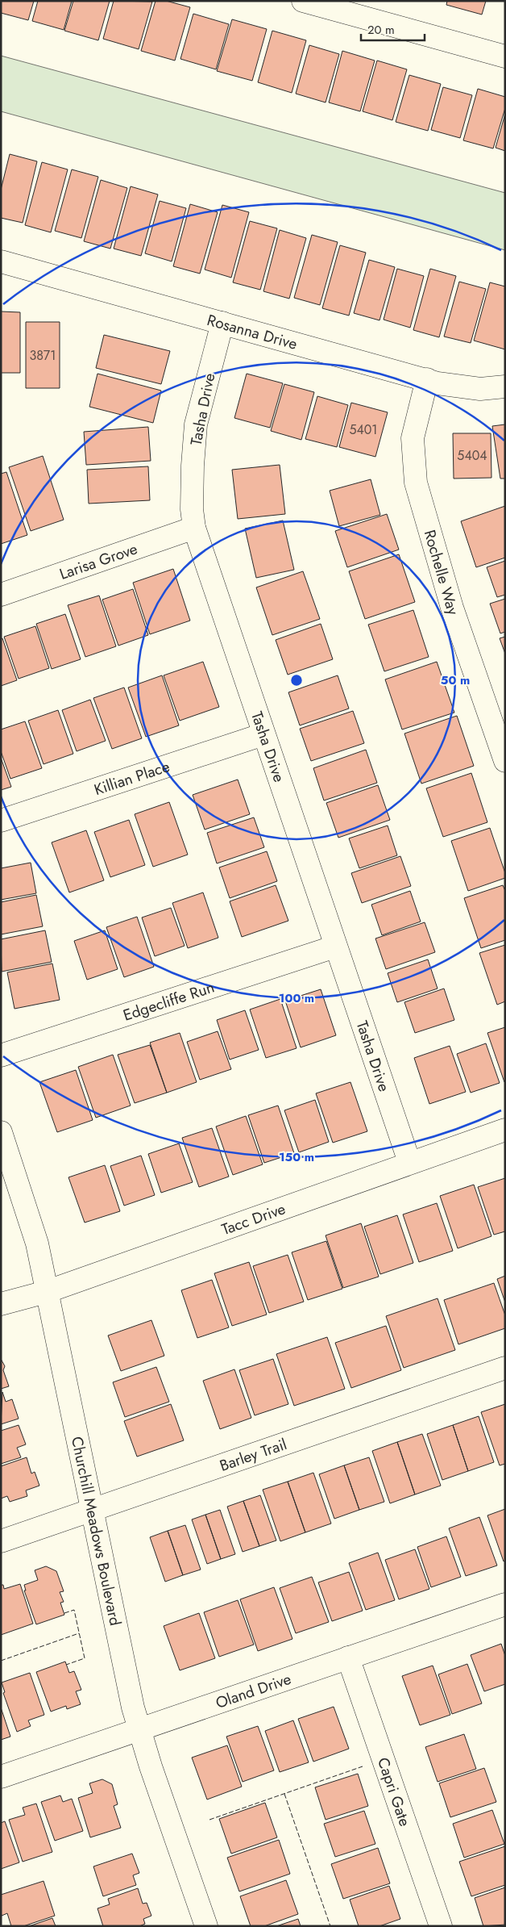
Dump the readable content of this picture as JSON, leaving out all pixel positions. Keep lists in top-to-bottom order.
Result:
{
  "streets": {
    "street": [
      "Rosanna Drive",
      "Tasha Drive",
      "Larisa Grove",
      "Rochelle Way",
      "Killian Place",
      "Edgecliffe Run",
      "Tacc Drive",
      "Barley Trail",
      "Churchill Meadows Boulevard",
      "Oland Drive",
      "Capri Gate"
    ]
  },
  "crossings": [
    ["Rosanna Drive", "Tasha Drive"],
    ["Rosanna Drive", "Rochelle Way"],
    ["Tasha Drive", "Larisa Grove"],
    ["Tasha Drive", "Killian Place"],
    ["Tasha Drive", "Edgecliffe Run"],
    ["Tasha Drive", "Tacc Drive"],
    ["Tacc Drive", "Churchill Meadows Boulevard"],
    ["Barley Trail", "Churchill Meadows Boulevard"],
    ["Churchill Meadows Boulevard", "Oland Drive"],
    ["Oland Drive", "Capri Gate"]
  ],
  "house_numbers": ["3871", "5401", "5404"],
  "scale_bar": "20 m",
  "rings": ["50 m", "100 m", "150 m"]
}
